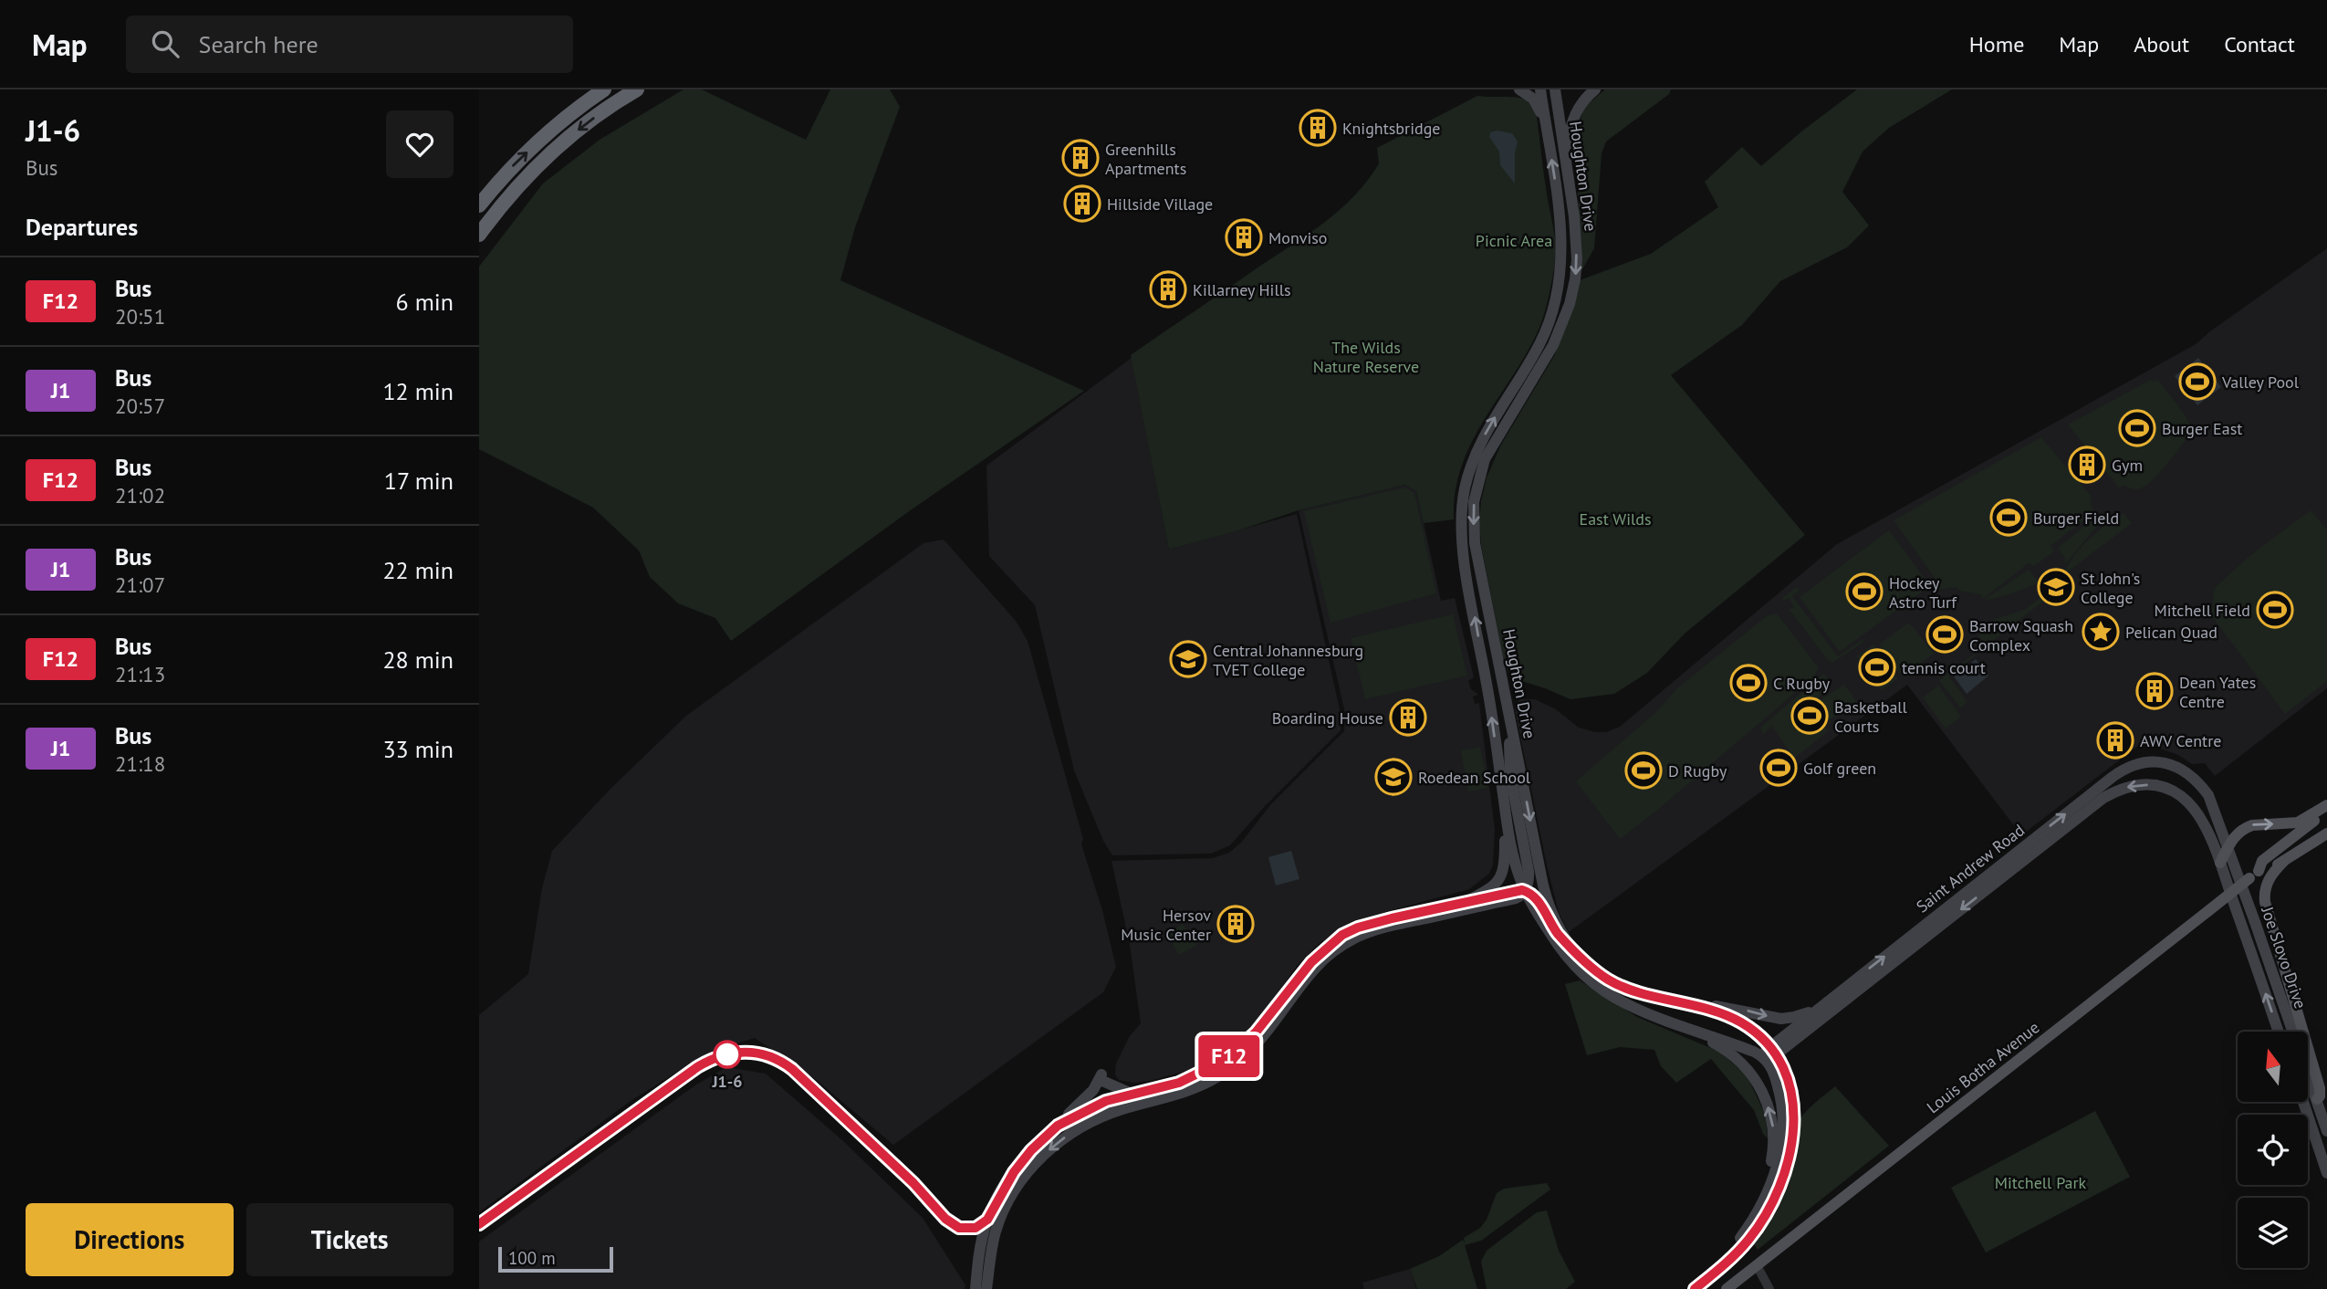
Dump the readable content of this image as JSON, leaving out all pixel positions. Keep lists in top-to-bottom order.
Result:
{
  "streets": {
    "main road": [
      "Houghton Drive",
      "Saint Andrew Road",
      "Joe Slovo Drive",
      "Louis Botha Avenue"
    ]
  },
  "crossings": [
    ["Houghton Drive", "Saint Andrew Road"],
    ["Saint Andrew Road", "Joe Slovo Drive"]
  ],
  "parks": [
    "Picnic Area",
    "The Wilds Nature Reserve",
    "East Wilds",
    "Mitchell Park"
  ],
  "places": {
    "building": [
      "Knightsbridge",
      "Greenhills Apartments",
      "Hillside Village",
      "Monviso",
      "Killarney Hills",
      "Gym",
      "Dean Yates Centre",
      "Boarding House",
      "AWV Centre",
      "Hersov Music Center"
    ],
    "sports": [
      "Valley Pool",
      "Burger East",
      "Burger Field",
      "Hockey Astro Turf",
      "Mitchell Field",
      "Barrow Squash Complex",
      "tennis court",
      "C Rugby",
      "Basketball Courts",
      "Golf green",
      "D Rugby"
    ],
    "school or university": ["St John's College", "Central Johannesburg TVET College", "Roedean School"],
    "place": ["Pelican Quad"],
    "other": ["J1-6"]
  },
  "lines": ["bus line F12"],
  "scale_bar": "100 m",
  "north": "top",
  "page": {
    "header": "Map",
    "search": "Search here",
    "nav": [
      "Home",
      "Map",
      "About",
      "Contact"
    ],
    "heading": [
      ["J1-6", "Bus"],
      "Departures"
    ],
    "on_map": "F12",
    "list": [
      {
        "mark": "F12",
        "name": "Bus",
        "note": "20:51",
        "value": "6 min"
      },
      {
        "mark": "J1",
        "name": "Bus",
        "note": "20:57",
        "value": "12 min"
      },
      {
        "mark": "F12",
        "name": "Bus",
        "note": "21:02",
        "value": "17 min"
      },
      {
        "mark": "J1",
        "name": "Bus",
        "note": "21:07",
        "value": "22 min"
      },
      {
        "mark": "F12",
        "name": "Bus",
        "note": "21:13",
        "value": "28 min"
      },
      {
        "mark": "J1",
        "name": "Bus",
        "note": "21:18",
        "value": "33 min"
      }
    ],
    "buttons": ["Directions", "Tickets"],
    "scale": "100 m"
  }
}
